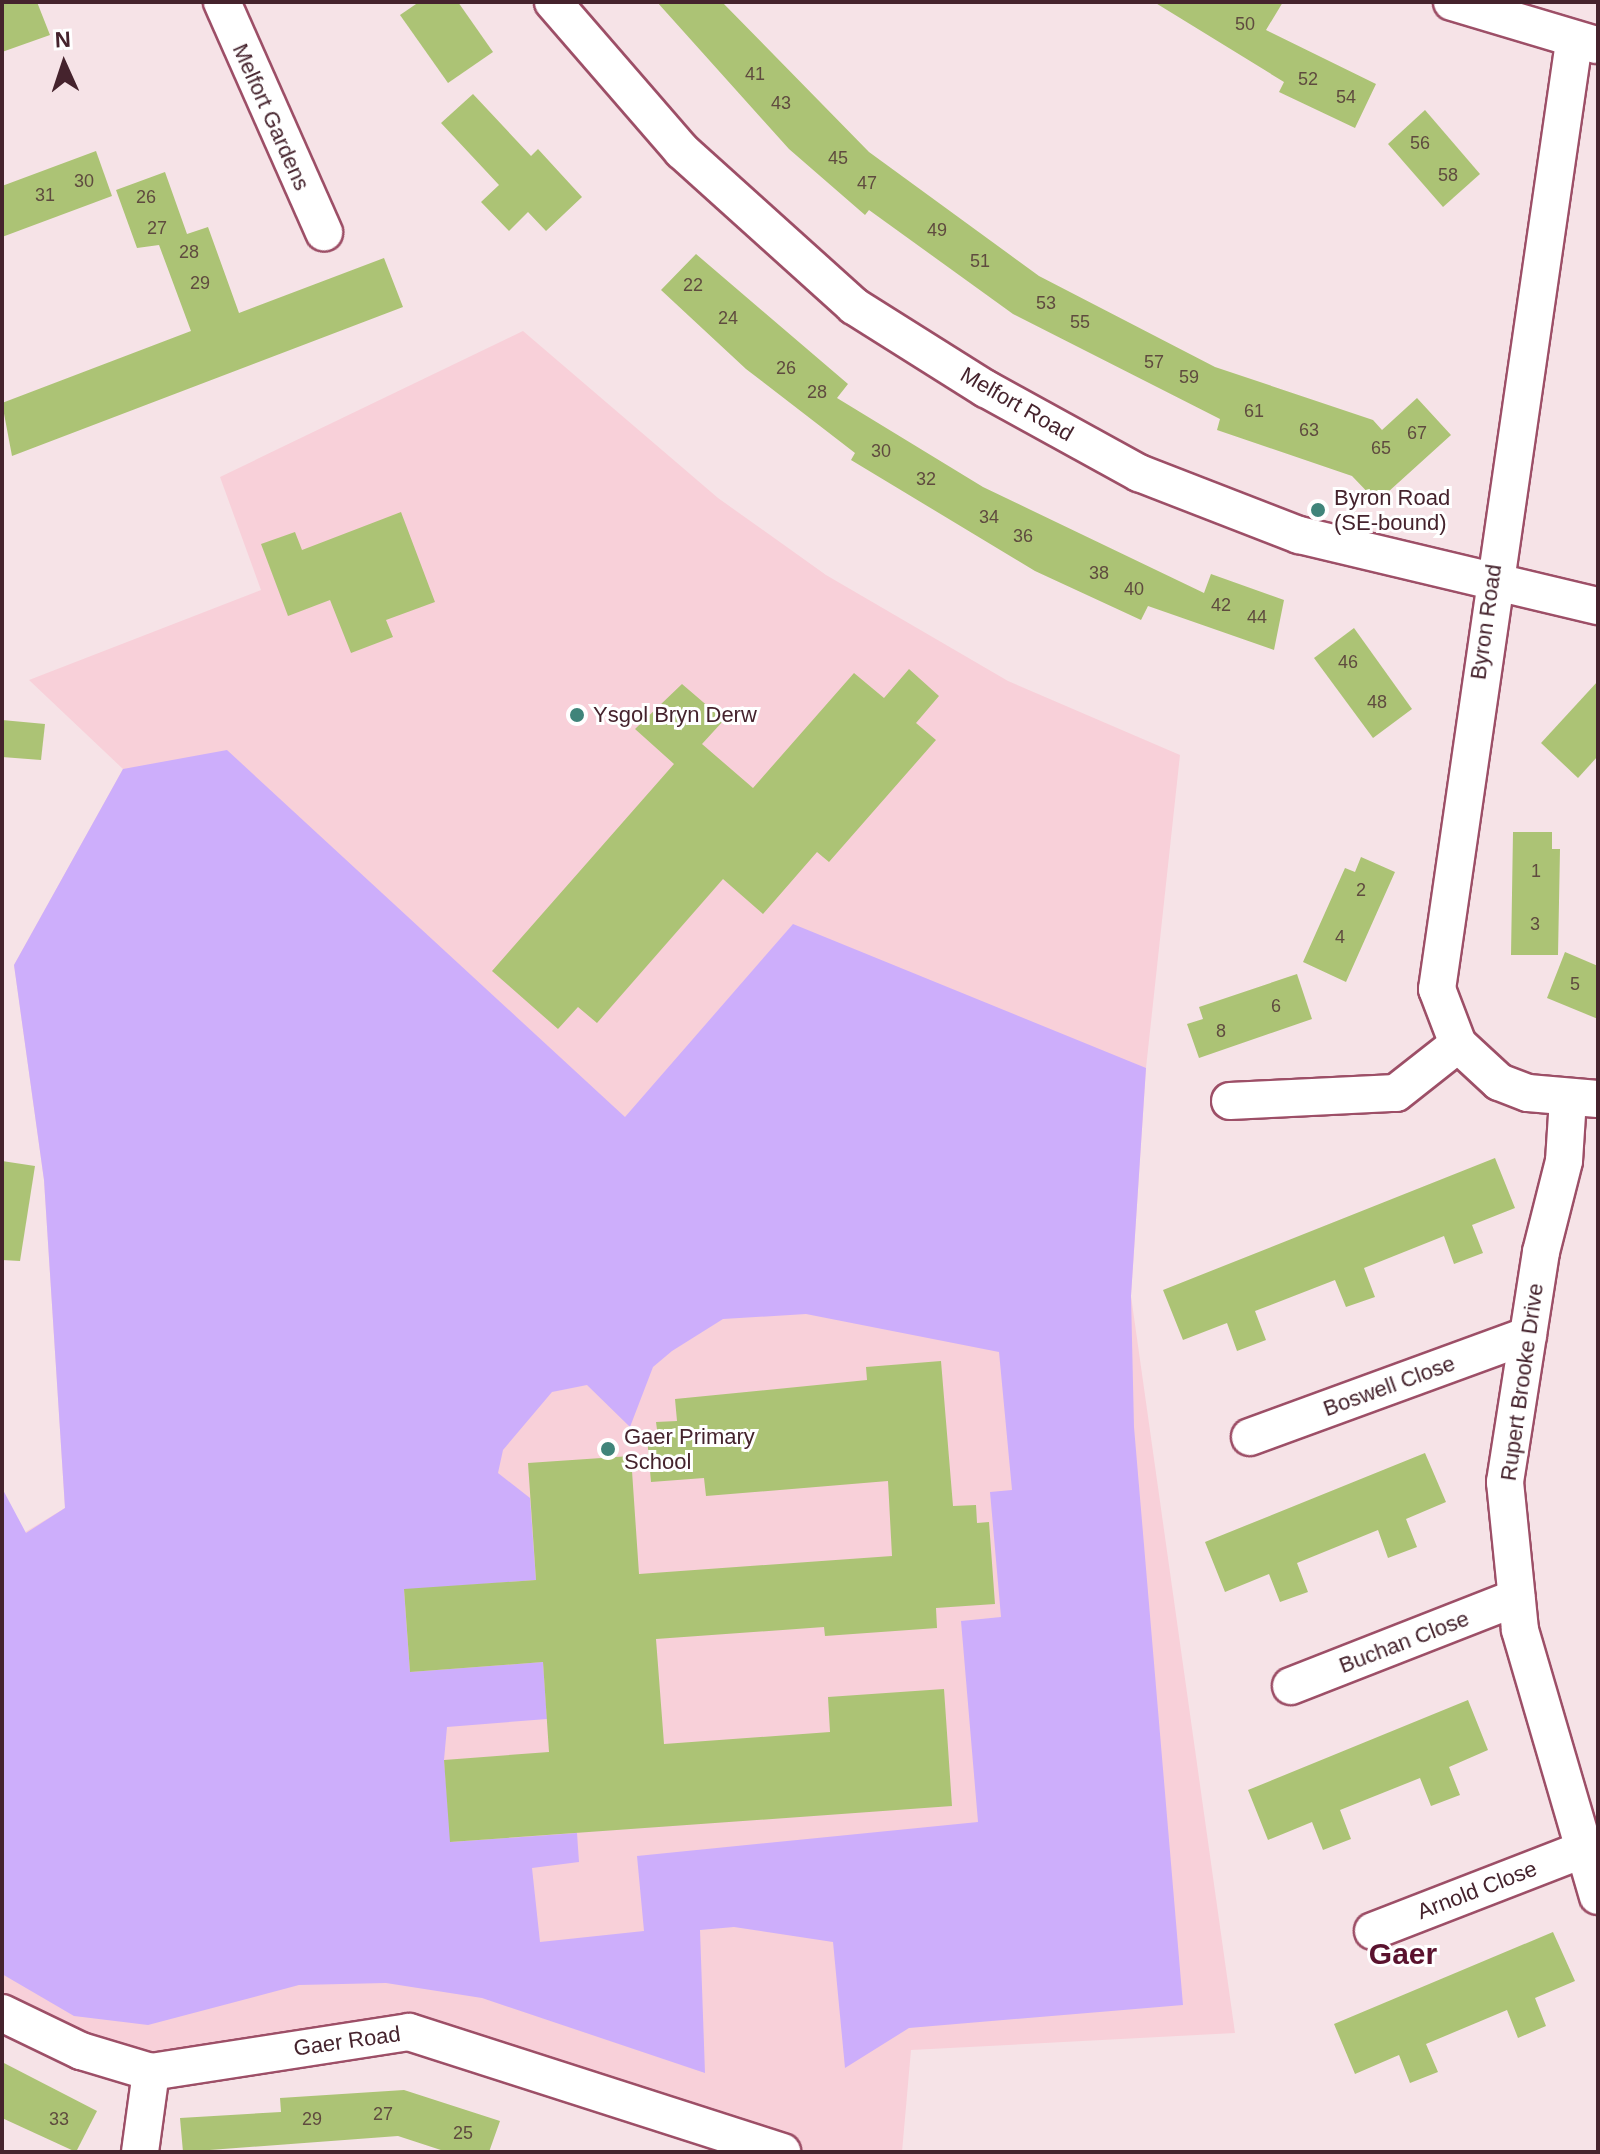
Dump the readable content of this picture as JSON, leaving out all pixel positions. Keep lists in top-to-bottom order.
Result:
{
  "streets": {
    "street": [
      "Melfort Gardens",
      "Melfort Road",
      "Byron Road",
      "Rupert Brooke Drive",
      "Boswell Close",
      "Buchan Close",
      "Arnold Close",
      "Gaer Road"
    ]
  },
  "crossings": [
    ["Melfort Road", "Byron Road"],
    ["Byron Road", "Rupert Brooke Drive"],
    ["Rupert Brooke Drive", "Boswell Close"],
    ["Rupert Brooke Drive", "Buchan Close"],
    ["Rupert Brooke Drive", "Arnold Close"]
  ],
  "districts": ["Gaer"],
  "places": ["Byron Road (SE-bound)", "Ysgol Bryn Derw", "Gaer Primary School"],
  "house_numbers": [
    "50",
    "41",
    "52",
    "54",
    "43",
    "56",
    "45",
    "58",
    "30",
    "47",
    "31",
    "26",
    "27",
    "49",
    "28",
    "51",
    "29",
    "22",
    "53",
    "24",
    "55",
    "57",
    "26",
    "59",
    "28",
    "61",
    "63",
    "67",
    "65",
    "30",
    "32",
    "34",
    "36",
    "38",
    "40",
    "42",
    "44",
    "46",
    "48",
    "1",
    "2",
    "3",
    "4",
    "5",
    "6",
    "8",
    "27",
    "33",
    "29",
    "25"
  ],
  "north": "top"
}
